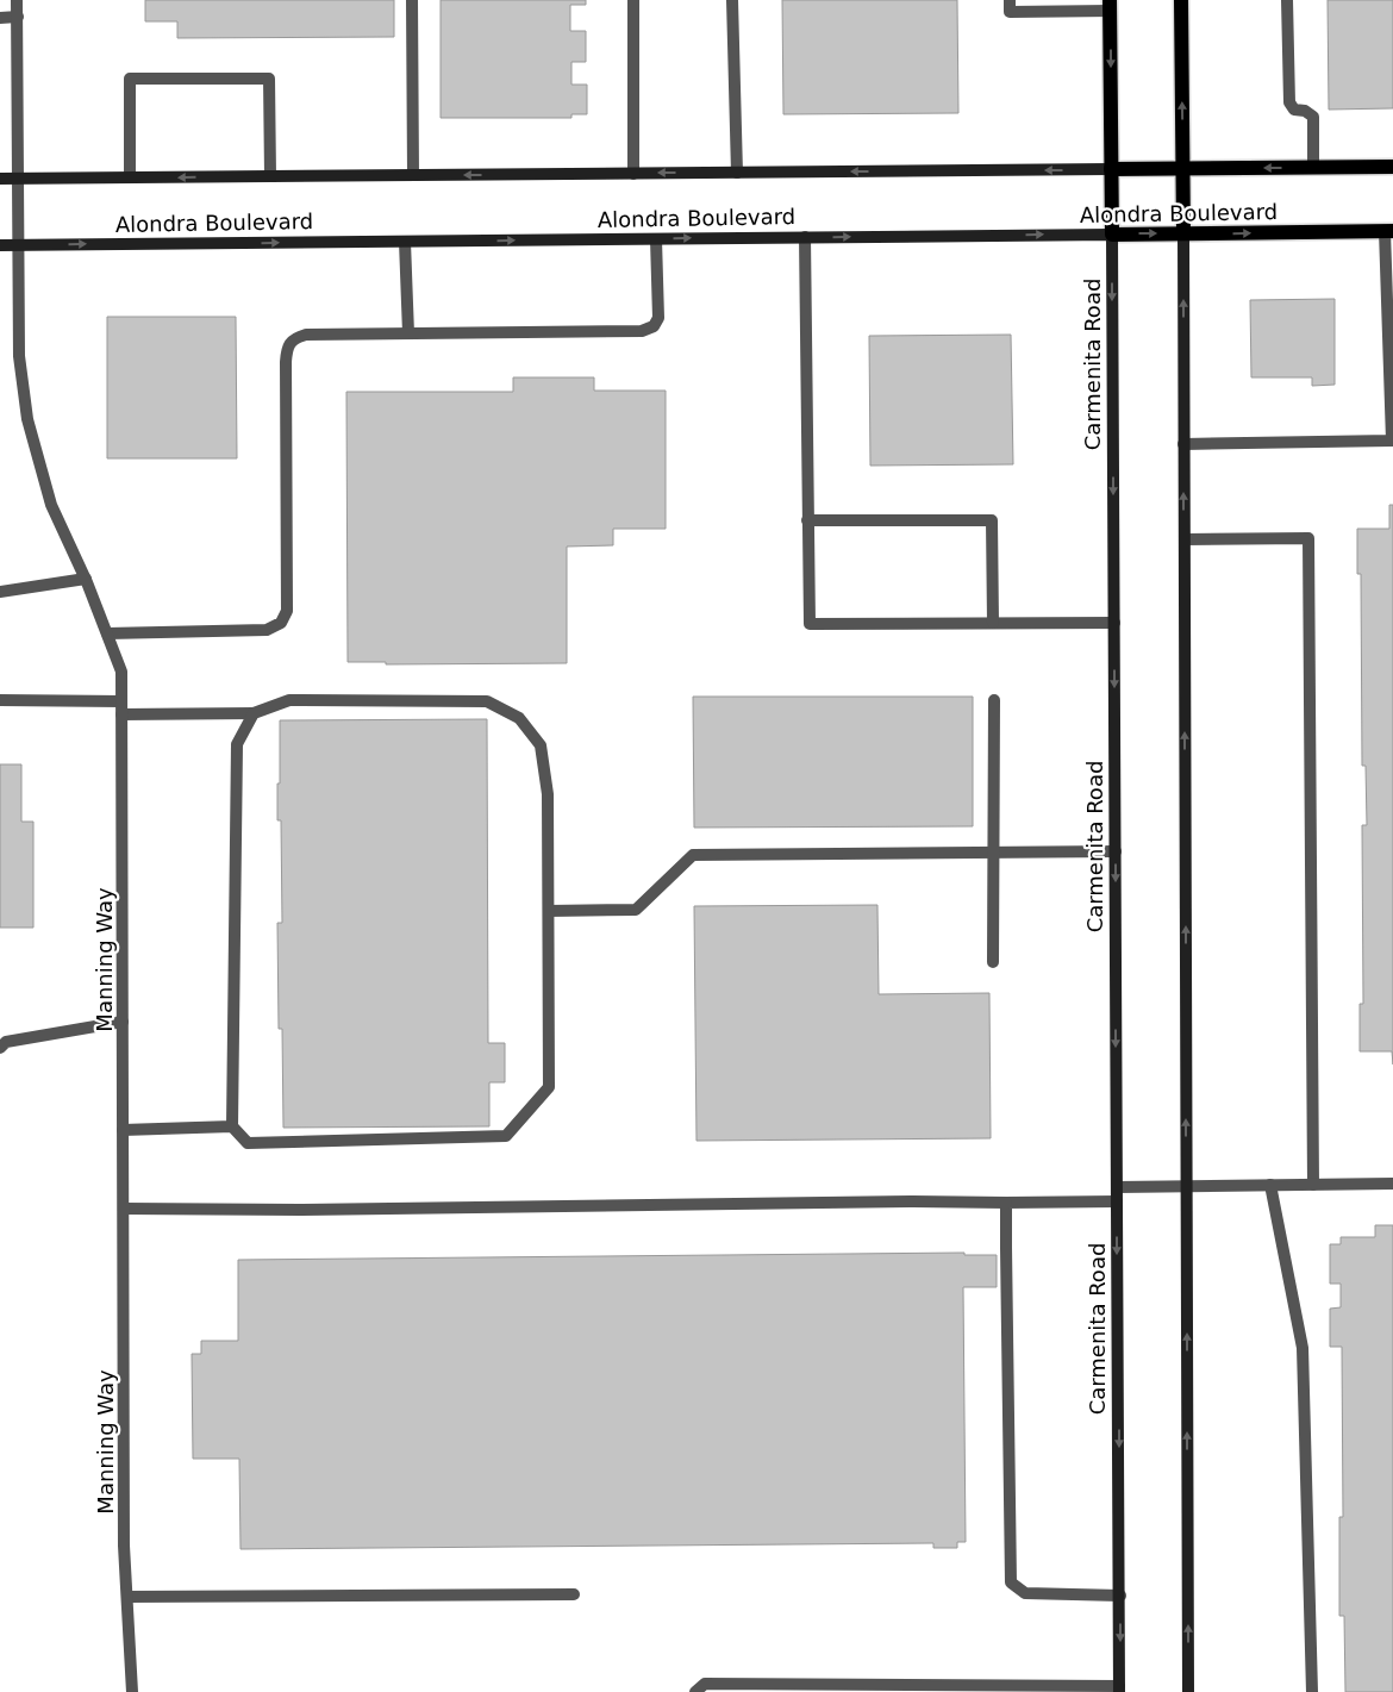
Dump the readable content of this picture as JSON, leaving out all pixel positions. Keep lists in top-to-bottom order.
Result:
{
  "streets": {
    "main road": ["Alondra Boulevard", "Carmenita Road"],
    "street": ["Manning Way"]
  },
  "crossings": [
    ["Alondra Boulevard", "Carmenita Road"],
    ["Alondra Boulevard", "Manning Way"]
  ]
}
